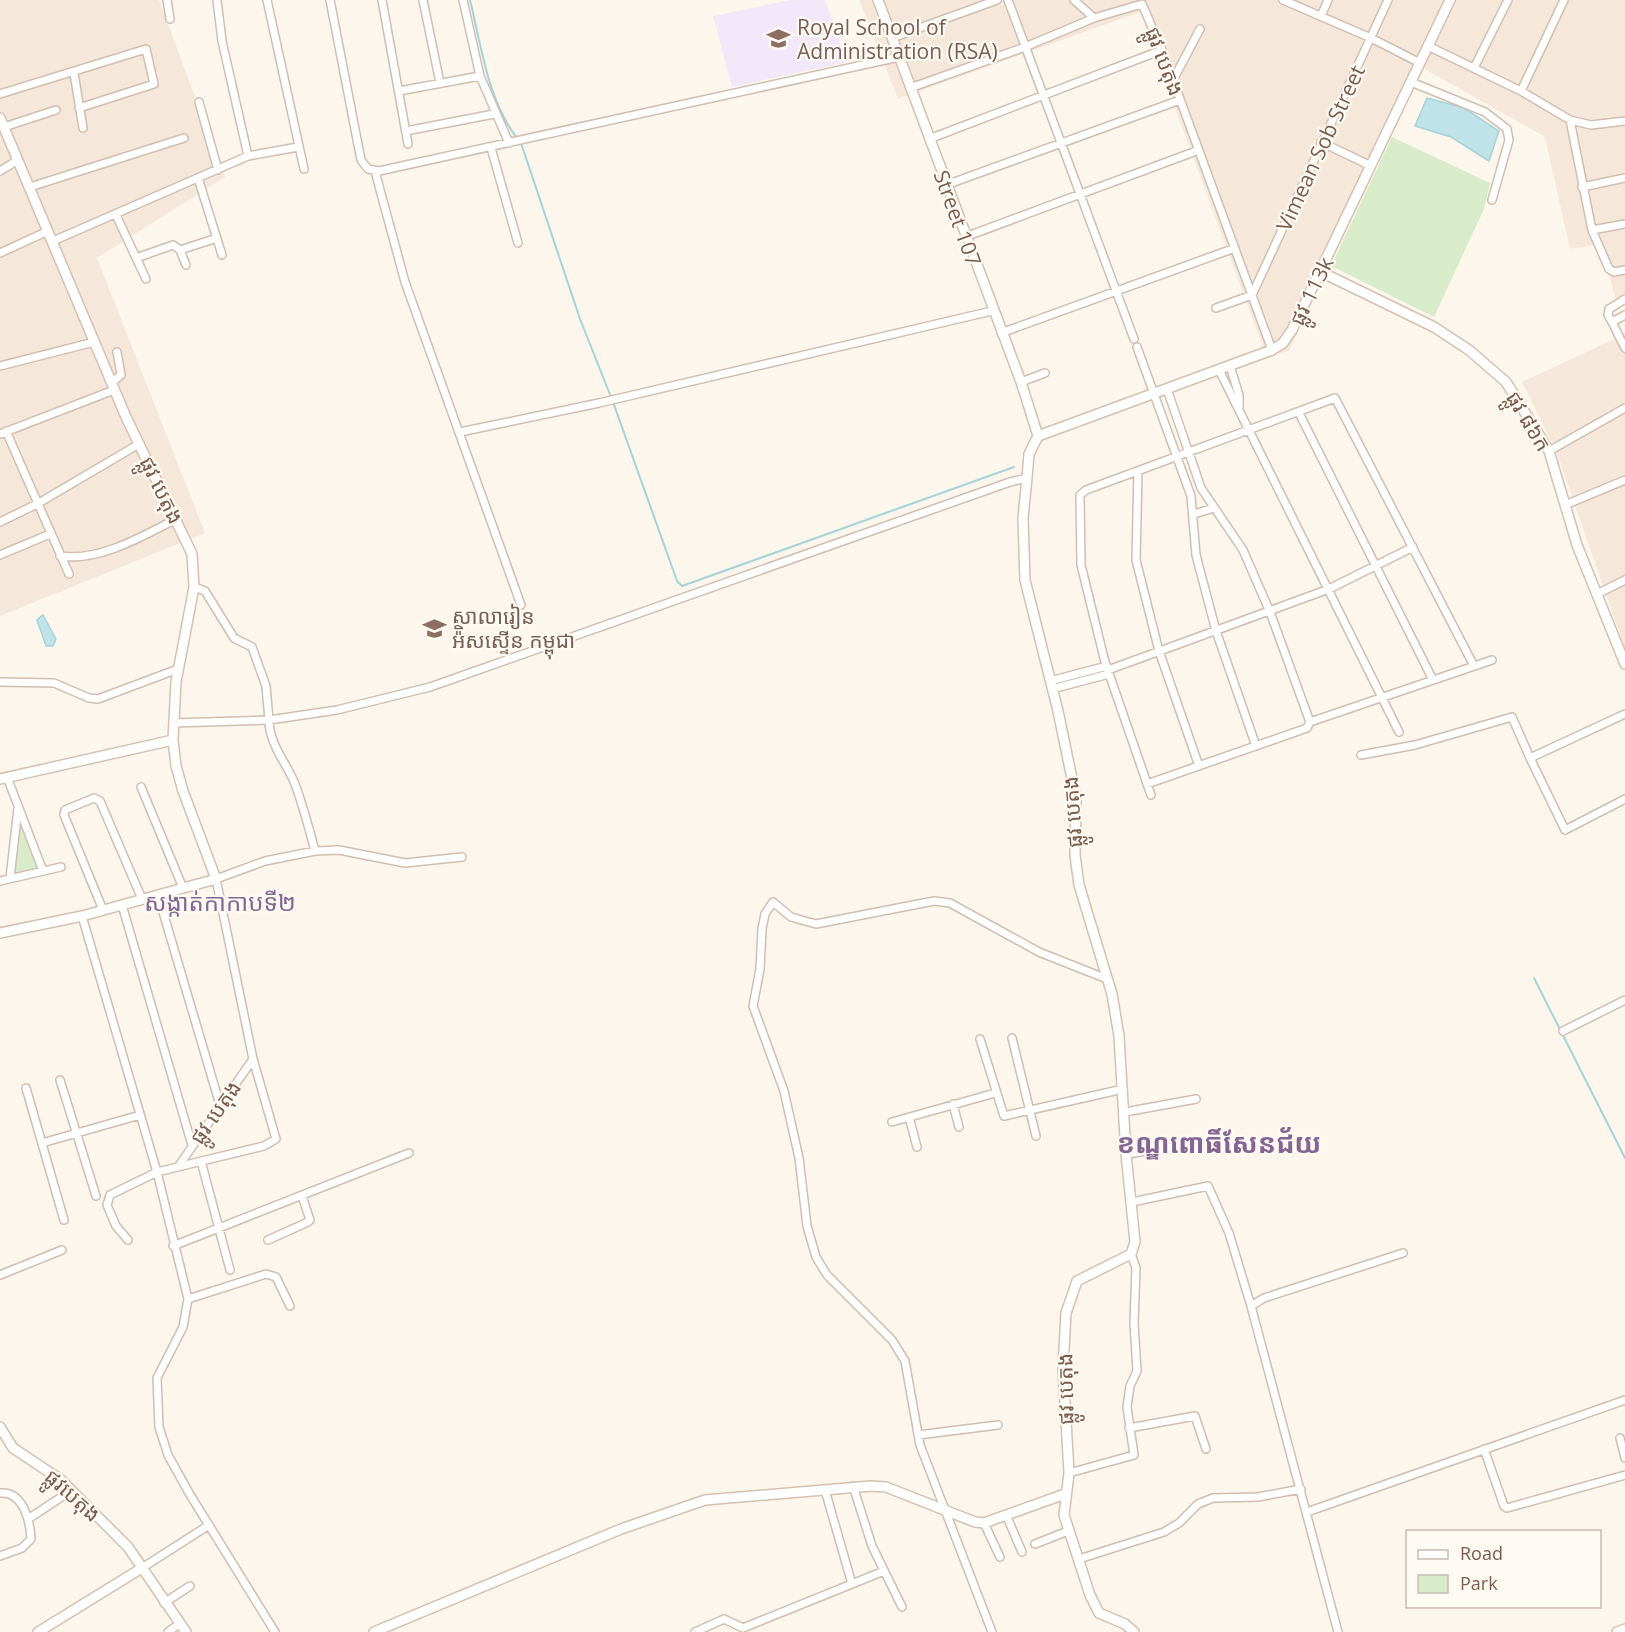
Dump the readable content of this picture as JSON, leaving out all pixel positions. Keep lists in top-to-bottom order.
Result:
{
  "streets": {
    "street": [
      "ផ្លូវ បេតុង",
      "Vimean Sob Street",
      "Street 107",
      "ផ្លូវ 113k",
      "ផ្លូវ ៨៦ក",
      "ផ្លូវបេតុង"
    ]
  },
  "crossings": [
    ["ផ្លូវ បេតុង", "Vimean Sob Street"],
    ["ផ្លូវ បេតុង", "Street 107"],
    ["ផ្លូវ បេតុង", "ផ្លូវ 113k"],
    ["Street 107", "ផ្លូវ 113k"],
    ["ផ្លូវ 113k", "ផ្លូវ ៨៦ក"]
  ],
  "districts": ["សង្កាត់កាកាបទី២", "ខណ្ឌពោធិ៍សែនជ័យ"],
  "places": {
    "school or university": ["Royal School of Administration (RSA)", "សាលារៀន អ៉ិសស្ទើន កម្ពុជា"]
  },
  "legend": ["Road", "Park"]
}
